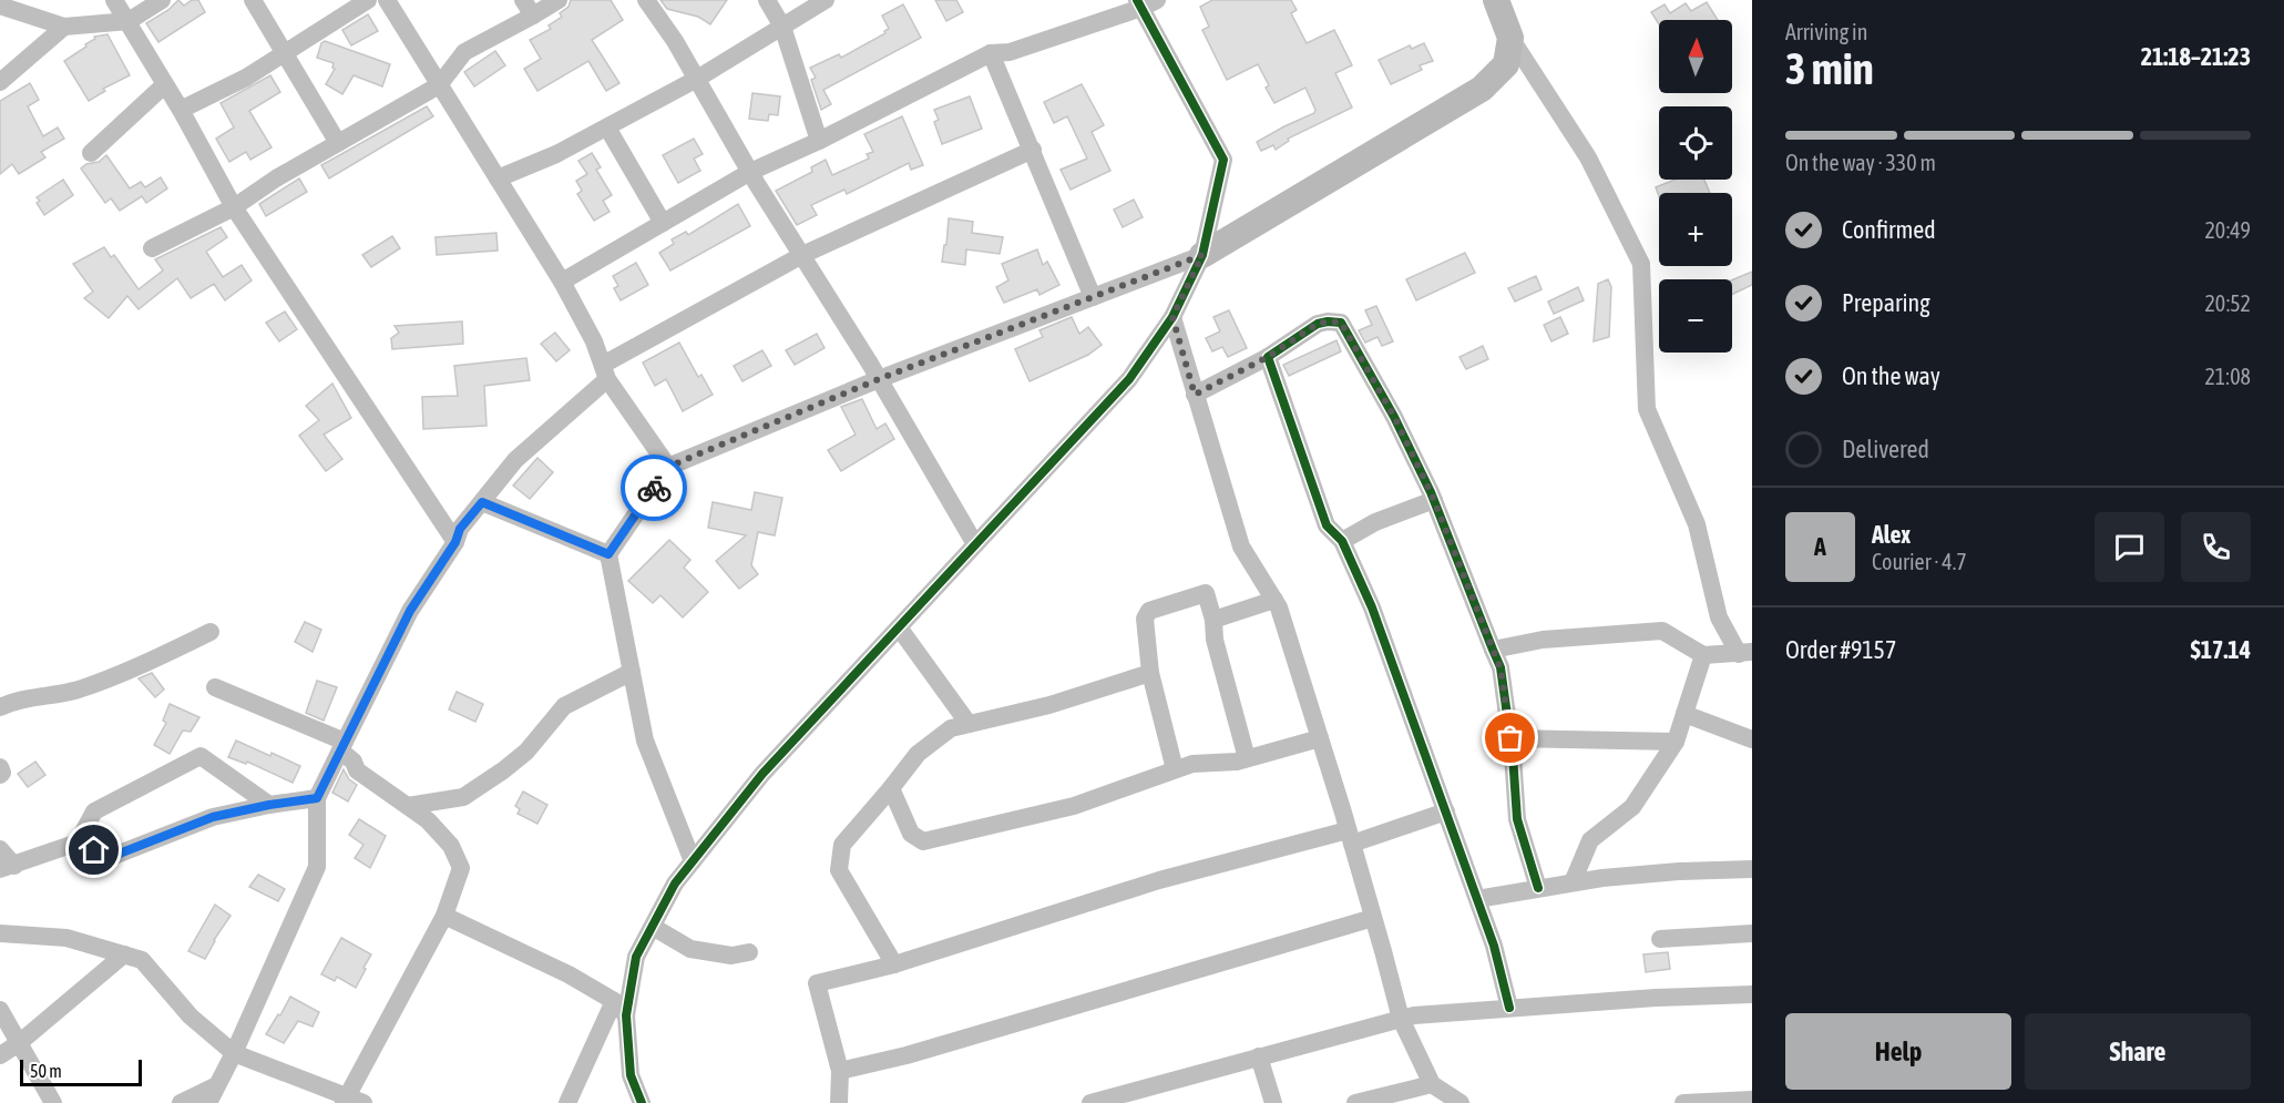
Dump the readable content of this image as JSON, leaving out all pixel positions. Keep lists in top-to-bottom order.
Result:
{
  "scale_bar": "50 m",
  "north": "top",
  "page": {
    "heading": ["3 min", "Arriving in", "21:18–21:23"],
    "panel": [
      "Alex",
      "Courier · 4.7",
      "Order #9157",
      "$17.14"
    ],
    "map_buttons": ["+", "−"],
    "bar": "On the way · 330 m",
    "list": [
      ["Confirmed", "20:49"],
      ["Preparing", "20:52"],
      ["On the way", "21:08"],
      "Delivered"
    ],
    "round": "A",
    "buttons": ["Help", "Share"],
    "scale": "50 m"
  }
}
